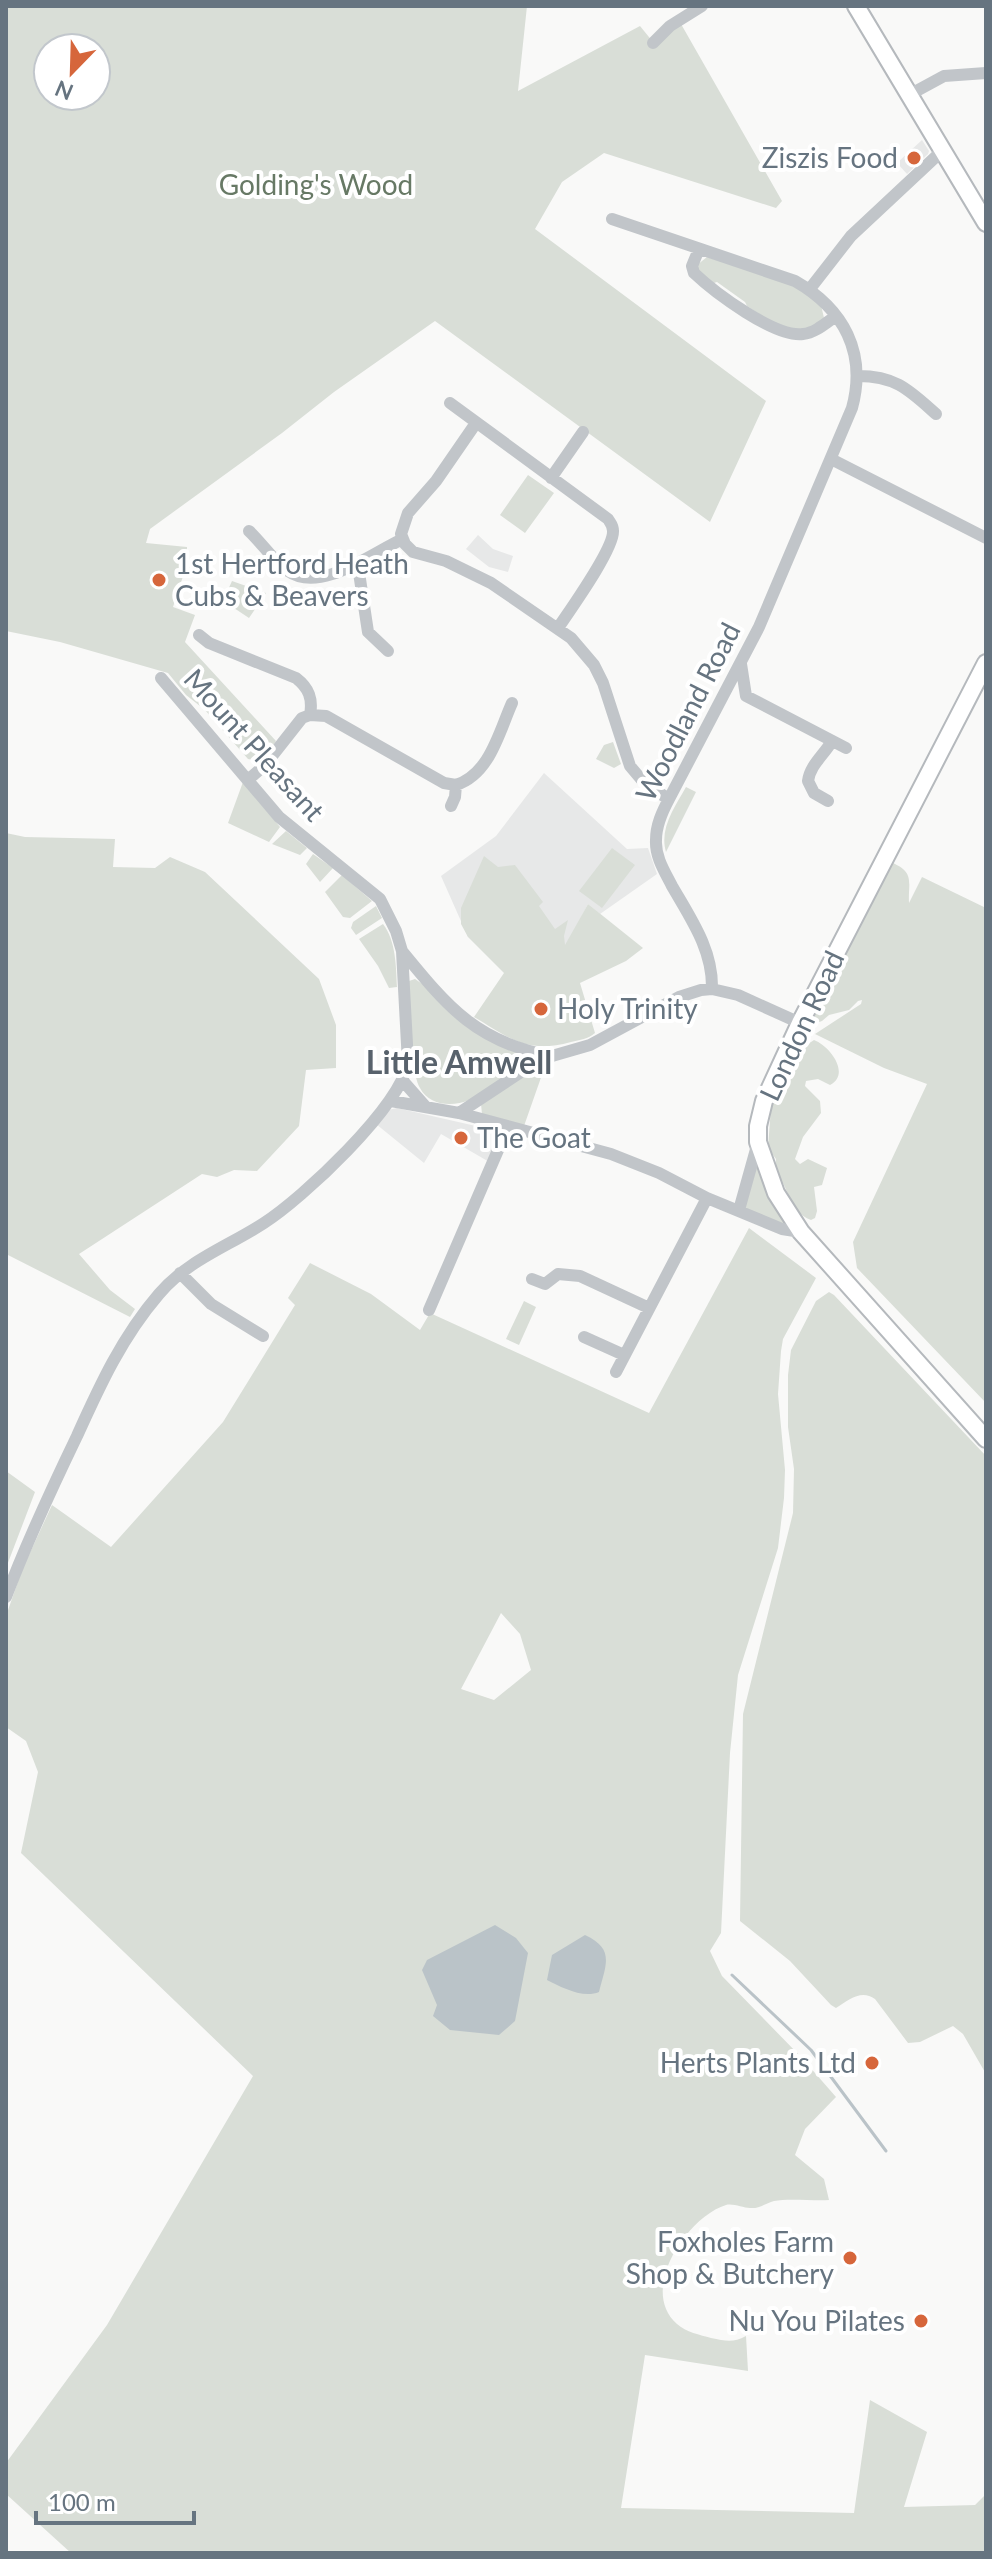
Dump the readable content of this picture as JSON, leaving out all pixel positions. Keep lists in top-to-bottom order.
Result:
{
  "streets": {
    "main road": ["London Road"],
    "street": ["Woodland Road", "Mount Pleasant"]
  },
  "districts": ["Little Amwell"],
  "parks": ["Golding's Wood"],
  "places": [
    "Ziszis Food",
    "1st Hertford Heath Cubs & Beavers",
    "Holy Trinity",
    "The Goat",
    "Herts Plants Ltd",
    "Foxholes Farm Shop & Butchery",
    "Nu You Pilates"
  ],
  "scale_bar": "100 m",
  "north": "bottom left"
}
